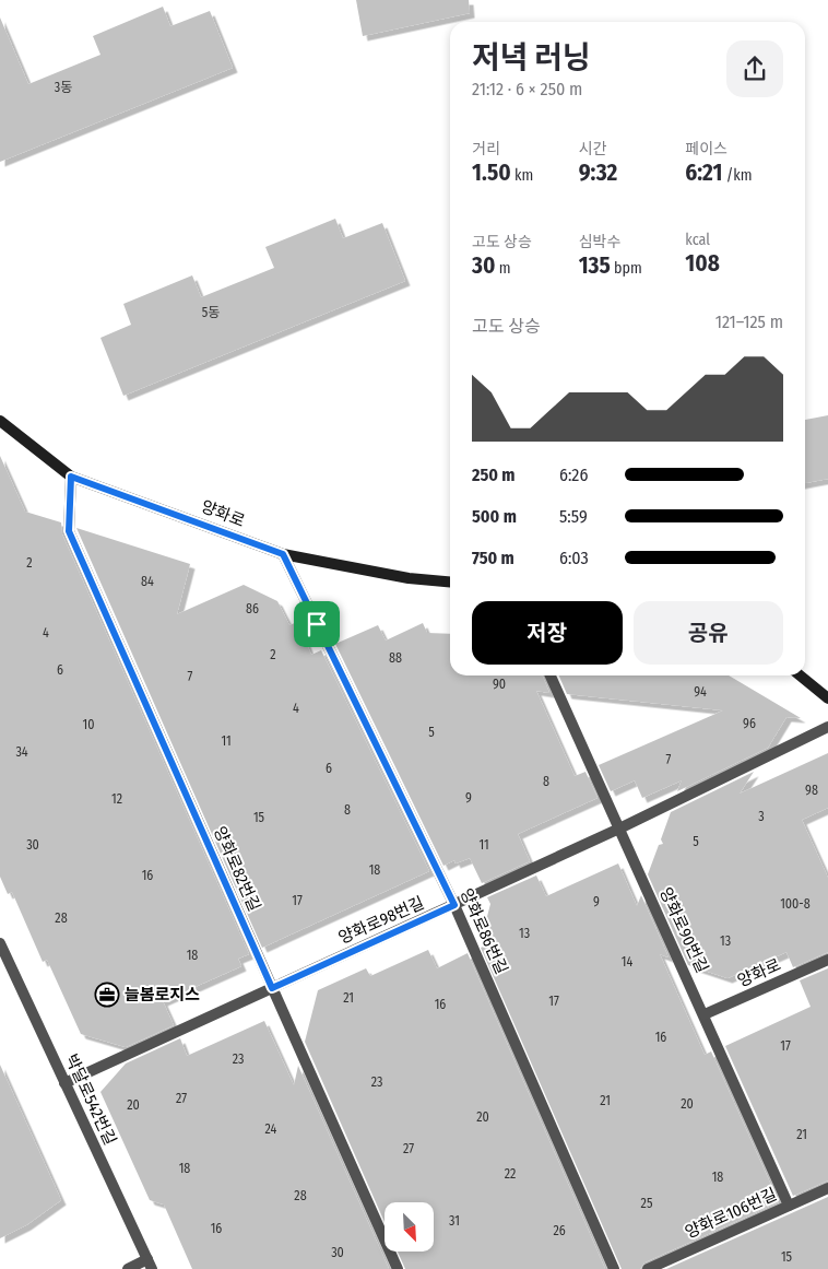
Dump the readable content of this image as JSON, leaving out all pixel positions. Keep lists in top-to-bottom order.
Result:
{
  "streets": {
    "street": [
      "양화로",
      "양화로82번길",
      "양화로98번길",
      "양화로90번길",
      "양화로86번길",
      "박달로542번길",
      "양화로106번길"
    ]
  },
  "crossings": [
    ["양화로", "양화로82번길"],
    ["양화로", "양화로90번길"],
    ["양화로", "양화로86번길"],
    ["양화로82번길", "양화로98번길"],
    ["양화로98번길", "양화로90번길"],
    ["양화로98번길", "양화로86번길"],
    ["양화로98번길", "박달로542번길"],
    ["양화로90번길", "양화로106번길"]
  ],
  "places": {
    "office": ["늘봄로지스"]
  },
  "house_numbers": [
    "3동",
    "5동",
    "2",
    "84",
    "86",
    "4",
    "2",
    "88",
    "6",
    "7",
    "90",
    "94",
    "4",
    "96",
    "10",
    "5",
    "11",
    "34",
    "7",
    "6",
    "8",
    "98",
    "9",
    "12",
    "8",
    "3",
    "15",
    "5",
    "30",
    "11",
    "18",
    "16",
    "17",
    "9",
    "100-8",
    "28",
    "13",
    "13",
    "18",
    "14",
    "21",
    "17",
    "16",
    "16",
    "17",
    "23",
    "23",
    "27",
    "21",
    "20",
    "20",
    "20",
    "24",
    "21",
    "27",
    "18",
    "22",
    "18",
    "28",
    "25",
    "31",
    "16",
    "26",
    "30",
    "15"
  ],
  "north": "bottom right",
  "page": {
    "heading": ["저녁 러닝", "21:12 · 6 × 250 m"],
    "stats": [
      ["거리", "1.50 km"],
      ["시간", "9:32"],
      ["페이스", "6:21 /km"],
      ["고도 상승", "30 m"],
      ["심박수", "135 bpm"],
      ["kcal", "108"]
    ],
    "chart": ["고도 상승", "121–125 m"],
    "list": [
      {
        "name": "250 m",
        "note": "6:26"
      },
      {
        "name": "500 m",
        "note": "5:59"
      },
      {
        "name": "750 m",
        "note": "6:03"
      }
    ],
    "buttons": ["저장", "공유"]
  }
}
